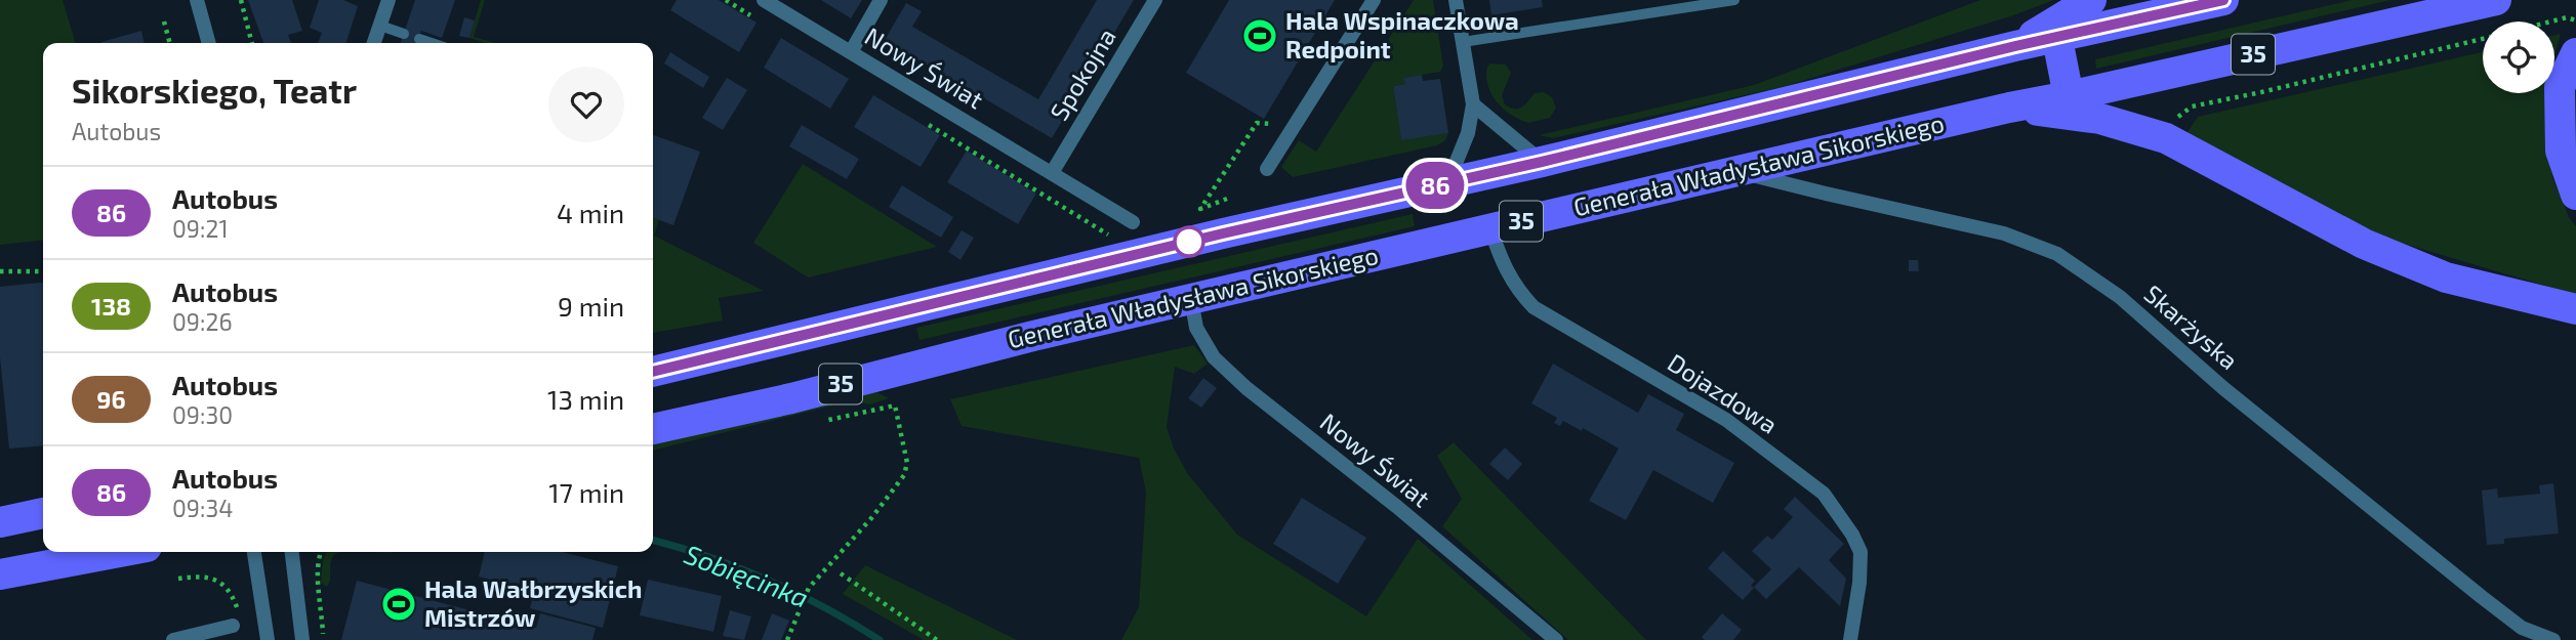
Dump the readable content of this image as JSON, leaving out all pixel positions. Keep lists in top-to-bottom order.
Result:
{
  "streets": {
    "main road": ["35", "Generała Władysława Sikorskiego"],
    "street": [
      "Nowy Świat",
      "Spokojna",
      "Skarżyska",
      "Dojazdowa"
    ]
  },
  "crossings": [
    ["Nowy Świat", "Spokojna"],
    ["Nowy Świat", "Generała Władysława Sikorskiego"],
    ["Generała Władysława Sikorskiego", "Skarżyska"],
    ["Generała Władysława Sikorskiego", "Dojazdowa"]
  ],
  "water": ["Sobięcinka"],
  "places": {
    "sports": ["Hala Wspinaczkowa Redpoint", "Hala Wałbrzyskich Mistrzów"]
  },
  "lines": ["bus line 86"],
  "page": {
    "on_map": "86",
    "heading": ["Sikorskiego, Teatr", "Autobus"],
    "list": [
      {
        "mark": "86",
        "name": "Autobus",
        "note": "09:21",
        "value": "4 min"
      },
      {
        "mark": "138",
        "name": "Autobus",
        "note": "09:26",
        "value": "9 min"
      },
      {
        "mark": "96",
        "name": "Autobus",
        "note": "09:30",
        "value": "13 min"
      },
      {
        "mark": "86",
        "name": "Autobus",
        "note": "09:34",
        "value": "17 min"
      }
    ]
  }
}
